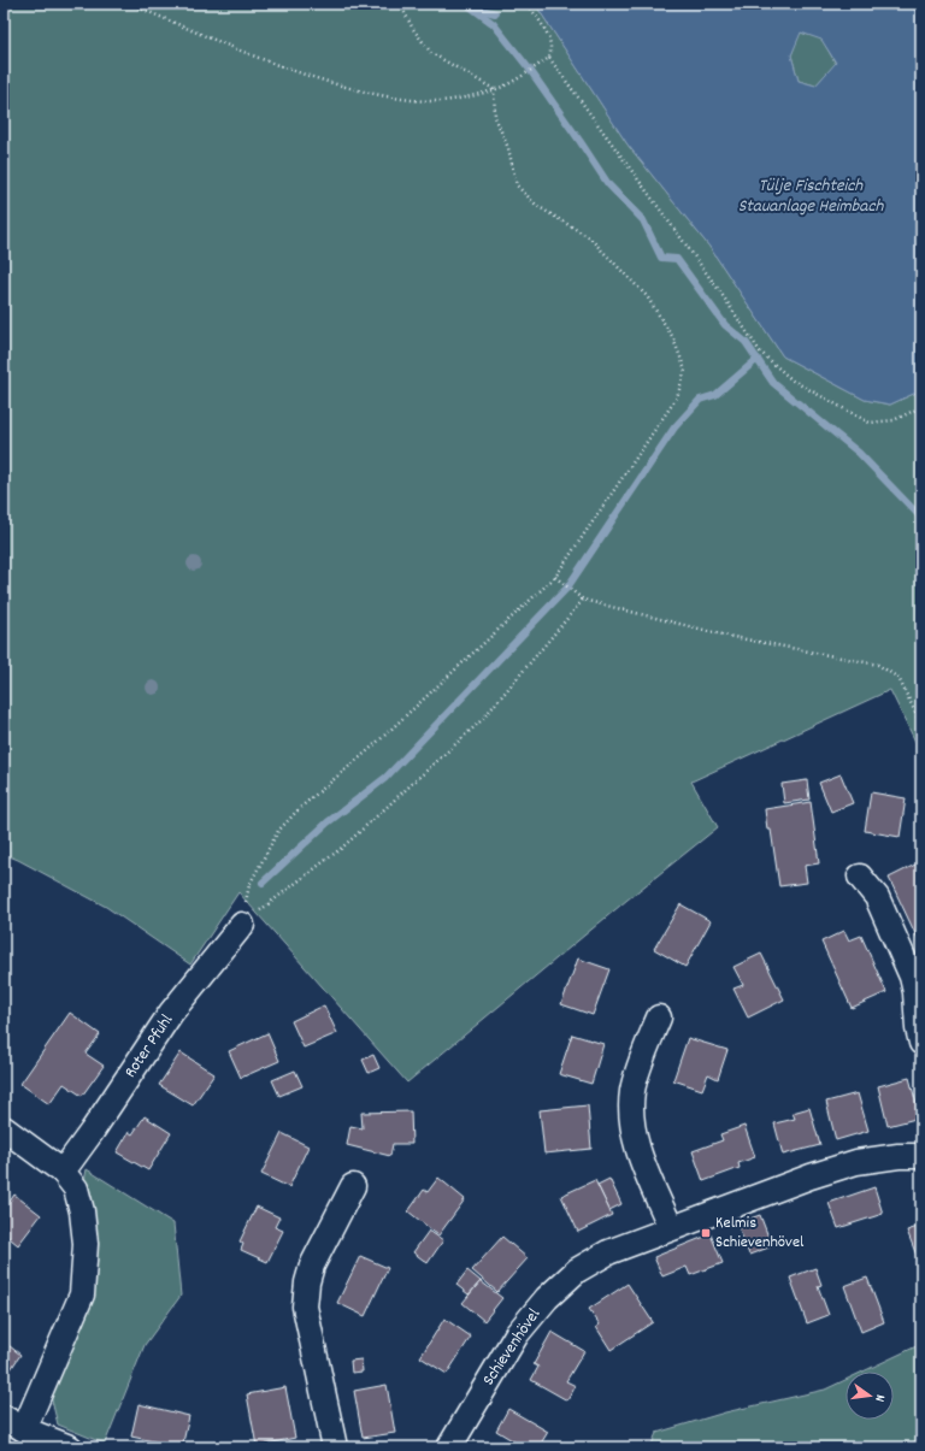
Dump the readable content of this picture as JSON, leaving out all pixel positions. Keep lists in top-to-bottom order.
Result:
{
  "streets": {
    "street": ["Roter Pfuhl", "Schievenhövel"]
  },
  "water": ["Tülje Fischteich Stauanlage Heimbach"],
  "places": {
    "transit": ["Kelmis Schievenhövel"]
  },
  "north": "right"
}
